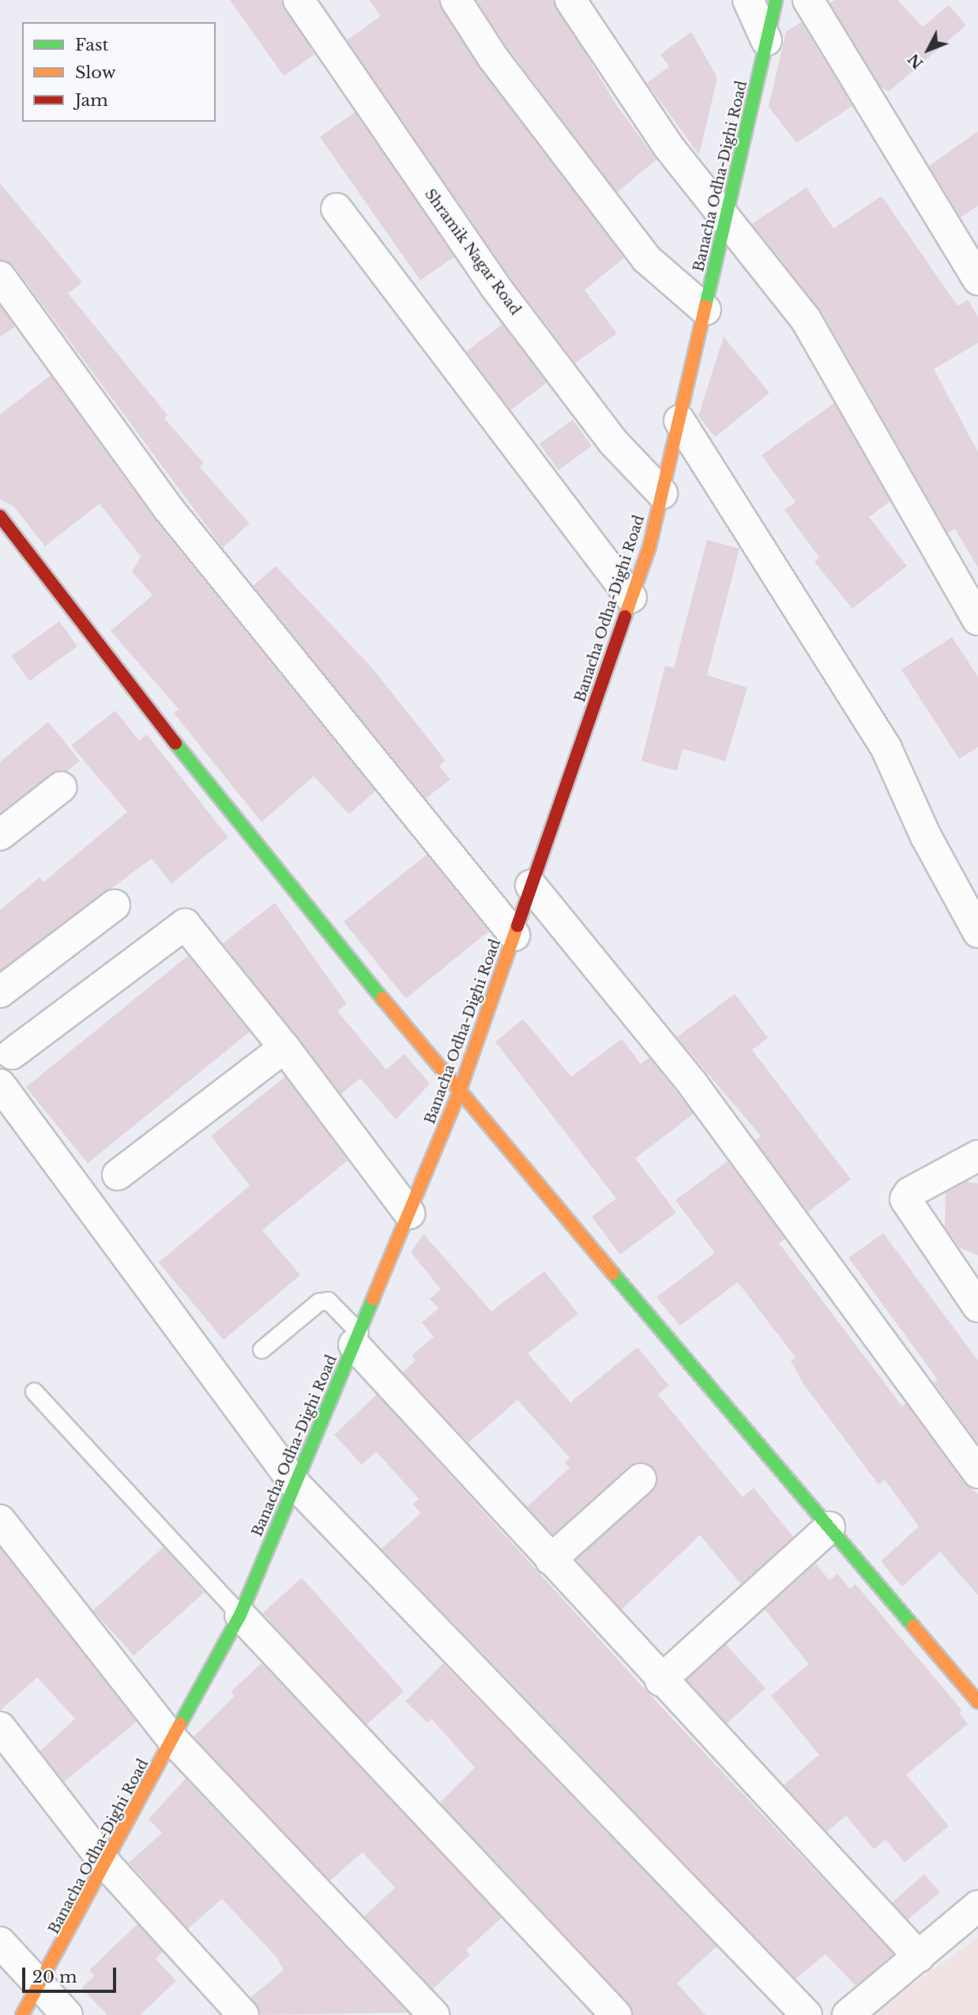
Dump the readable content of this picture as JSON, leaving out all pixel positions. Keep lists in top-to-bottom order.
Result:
{
  "streets": {
    "street": ["Banacha Odha-Dighi Road", "Shramik Nagar Road"]
  },
  "crossings": [
    ["Banacha Odha-Dighi Road", "Shramik Nagar Road"]
  ],
  "legend": ["Fast", "Slow", "Jam"],
  "scale_bar": "20 m",
  "north": "bottom left"
}
